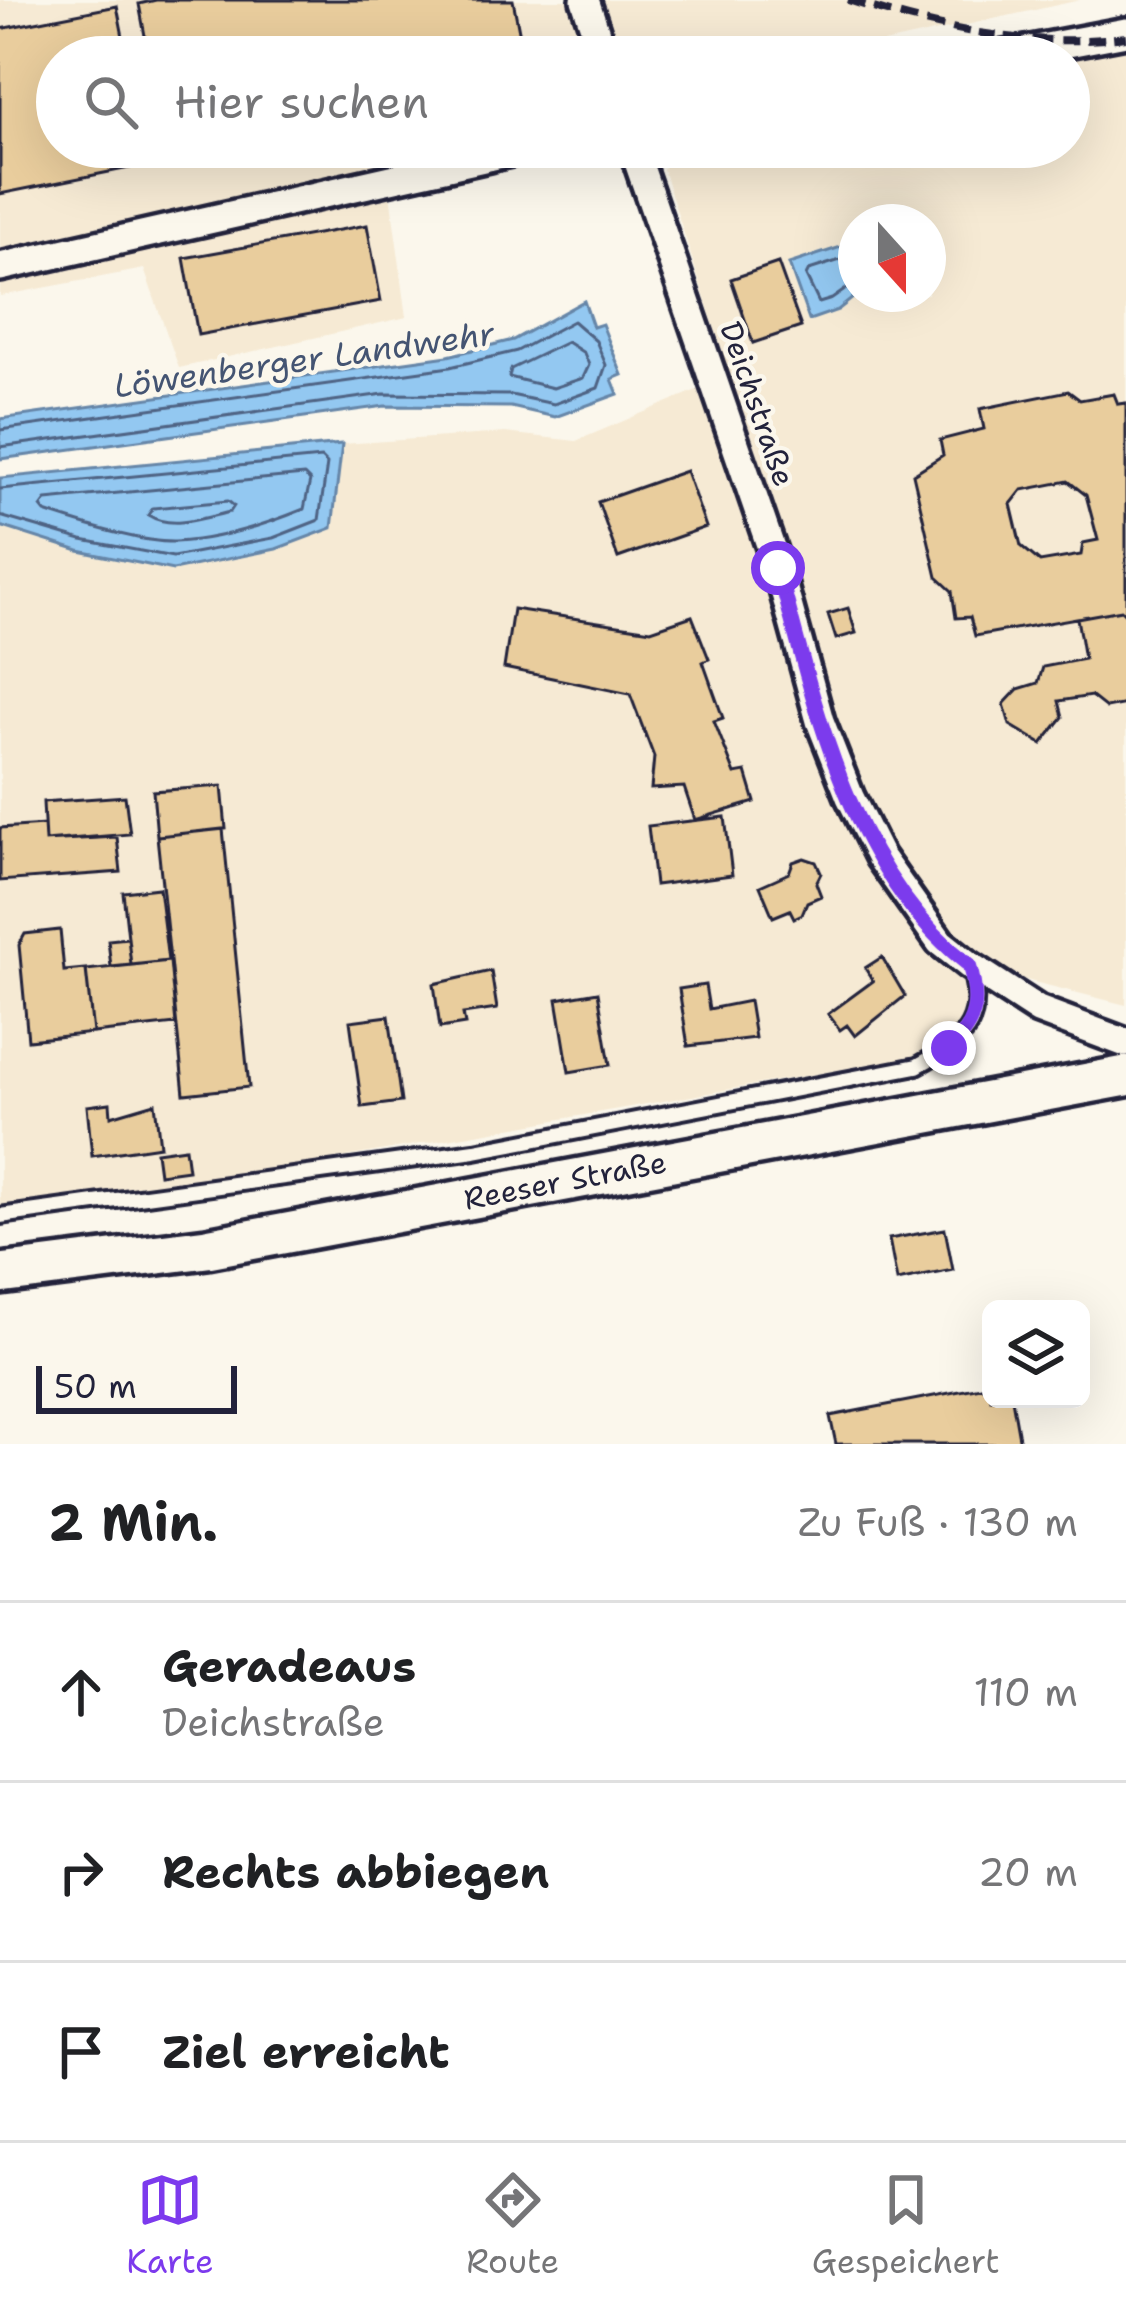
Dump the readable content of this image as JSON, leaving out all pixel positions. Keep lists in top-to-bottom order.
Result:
{
  "streets": {
    "main road": ["Reeser Straße"],
    "street": ["Deichstraße"]
  },
  "water": ["Löwenberger Landwehr"],
  "scale_bar": "50 m",
  "north": "bottom",
  "page": {
    "search": "Hier suchen",
    "scale": "50 m",
    "heading": ["2 Min.", "Zu Fuß · 130 m"],
    "list": [
      ["Geradeaus", "Deichstraße", "110 m"],
      ["Rechts abbiegen", "20 m"],
      "Ziel erreicht"
    ],
    "nav": ["Karte", "Route", "Gespeichert"]
  }
}
